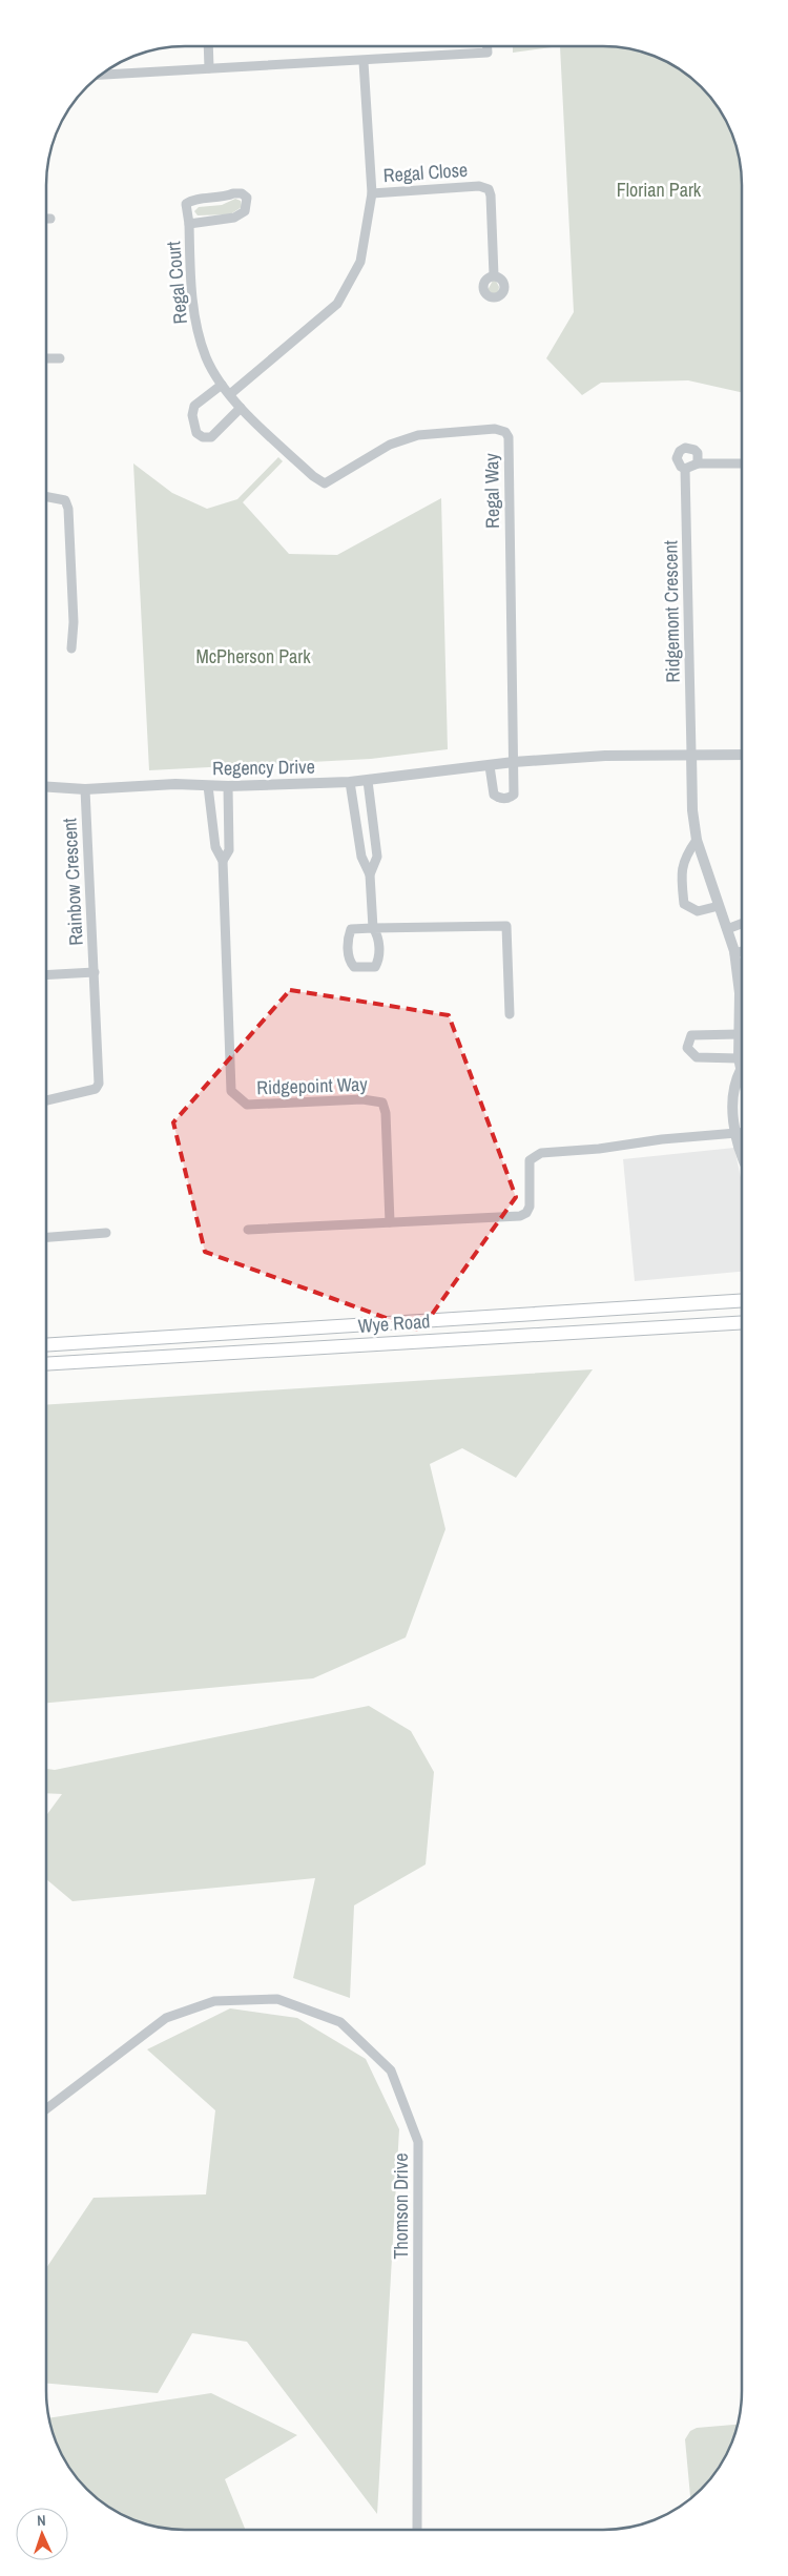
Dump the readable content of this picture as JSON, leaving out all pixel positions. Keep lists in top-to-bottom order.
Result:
{
  "streets": {
    "main road": ["Wye Road"],
    "street": [
      "Regal Close",
      "Regal Court",
      "Regal Way",
      "Ridgemont Crescent",
      "Regency Drive",
      "Rainbow Crescent",
      "Ridgepoint Way",
      "Thomson Drive"
    ]
  },
  "crossings": [
    ["Regal Court", "Regal Way"],
    ["Regal Way", "Regency Drive"],
    ["Ridgemont Crescent", "Regency Drive"],
    ["Regency Drive", "Rainbow Crescent"],
    ["Regency Drive", "Ridgepoint Way"]
  ],
  "parks": ["Florian Park", "McPherson Park"],
  "north": "top"
}
